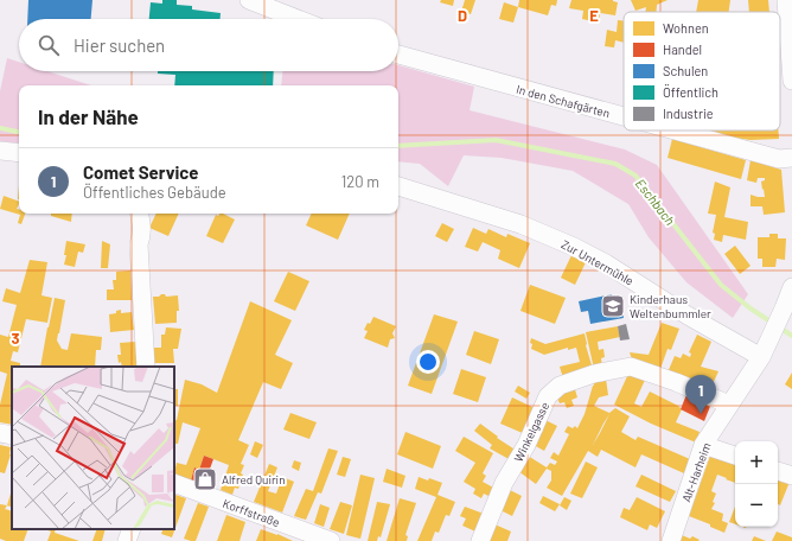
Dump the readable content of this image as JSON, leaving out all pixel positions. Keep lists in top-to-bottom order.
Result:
{
  "streets": {
    "street": [
      "In den Schafgärten",
      "Zur Untermühle",
      "Winkelgasse",
      "Alt-Harheim",
      "Korffstraße"
    ]
  },
  "crossings": [
    ["Zur Untermühle", "Alt-Harheim"],
    ["Winkelgasse", "Alt-Harheim"]
  ],
  "water": ["Eschbach"],
  "places": {
    "school or university": ["Kinderhaus Weltenbummler"],
    "shop": ["Alfred Quirin"]
  },
  "legend": [
    "Wohnen",
    "Handel",
    "Schulen",
    "Öffentlich",
    "Industrie"
  ],
  "page": {
    "search": "Hier suchen",
    "heading": "In der Nähe",
    "list": [
      {
        "mark": "1",
        "name": "Comet Service",
        "note": "Öffentliches Gebäude",
        "value": "120 m"
      }
    ],
    "pins": "1",
    "map_buttons": ["+", "−"]
  },
  "grid": {
    "columns": ["D", "E"],
    "rows": ["3"]
  }
}
